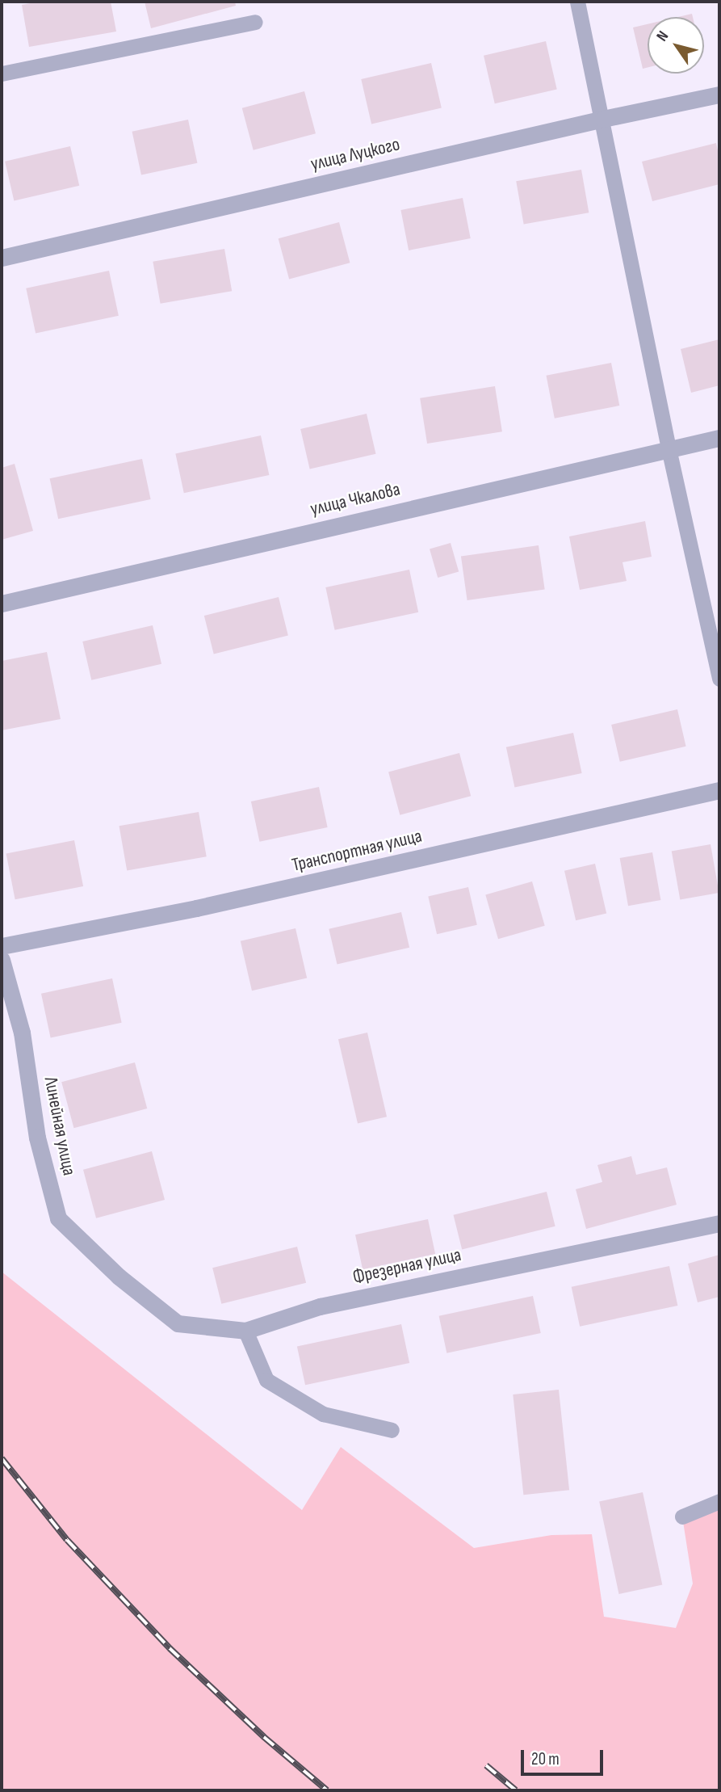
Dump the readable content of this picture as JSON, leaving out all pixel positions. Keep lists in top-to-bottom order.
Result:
{
  "streets": {
    "street": [
      "улица Луцкого",
      "улица Чкалова",
      "Транспортная улица",
      "Линейная улица",
      "Фрезерная улица"
    ]
  },
  "crossings": [
    ["Линейная улица", "Фрезерная улица"]
  ],
  "scale_bar": "20 m",
  "north": "top left"
}
